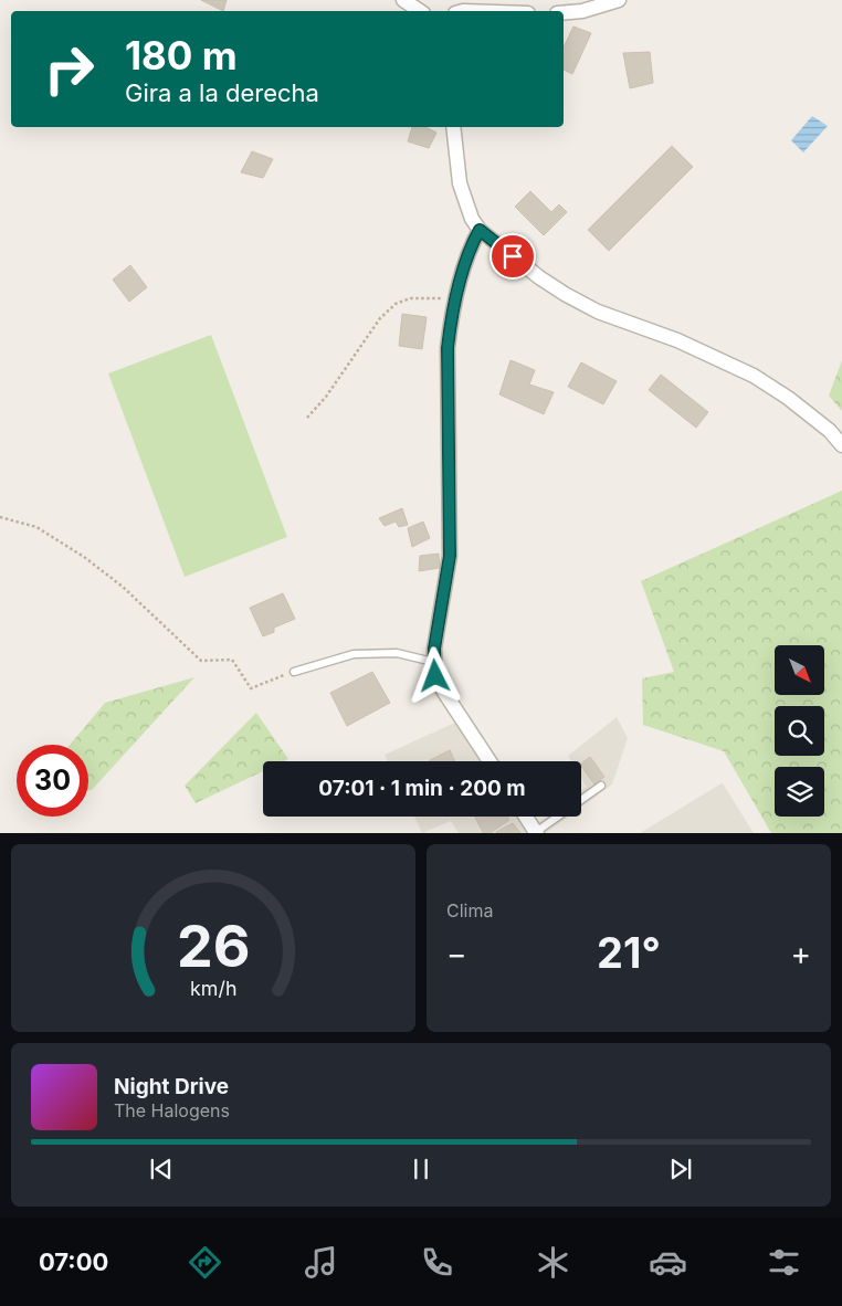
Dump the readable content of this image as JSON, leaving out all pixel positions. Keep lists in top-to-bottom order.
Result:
{
  "north": "bottom right",
  "page": {
    "turn": ["180 m", "Gira a la derecha"],
    "limit": "30",
    "trip": "07:01 · 1 min · 200 m",
    "tile": "Clima",
    "heat": ["−", "21°", "+"],
    "song": ["Night Drive", "The Halogens"],
    "tabs": "07:00",
    "gauge": ["26", "km/h"]
  }
}
